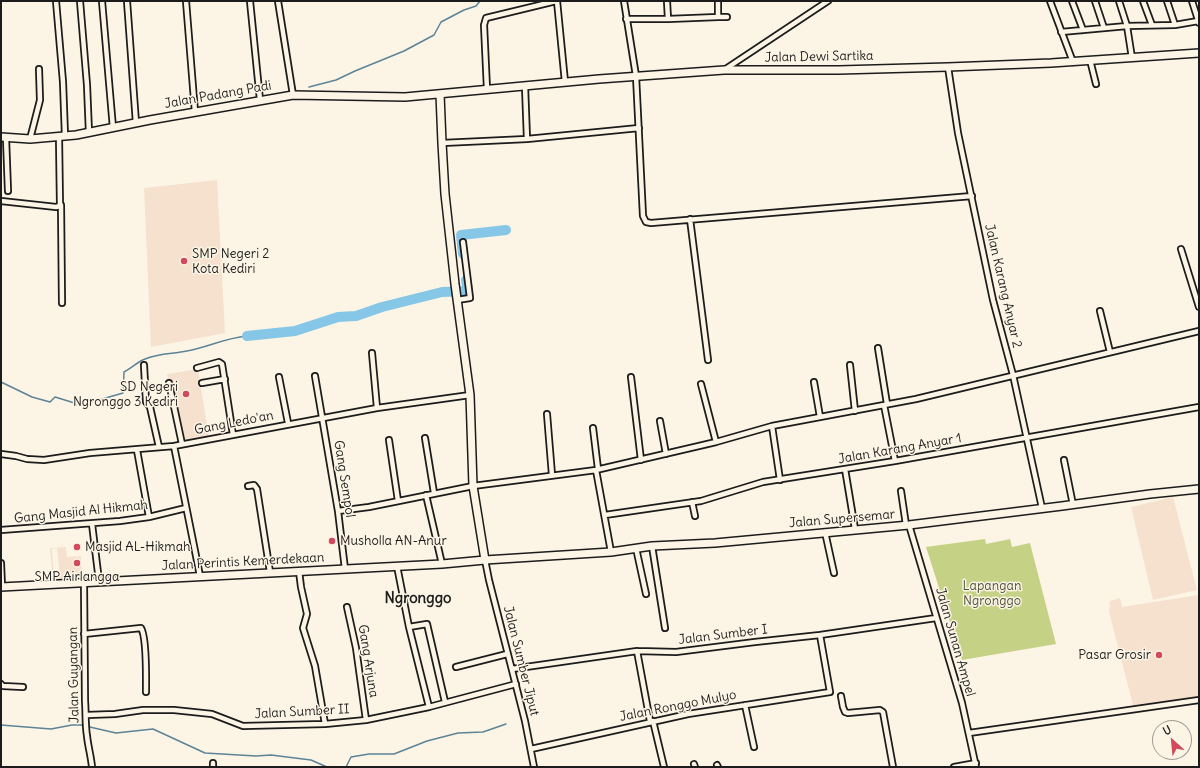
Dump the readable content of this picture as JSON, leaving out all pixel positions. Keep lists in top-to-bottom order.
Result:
{
  "streets": {
    "main road": [
      "Jalan Dewi Sartika",
      "Jalan Padang Padi",
      "Jalan Supersemar",
      "Jalan Perintis Kemerdekaan"
    ],
    "street": [
      "Jalan Karang Anyar 2",
      "Gang Ledo'an",
      "Jalan Karang Anyar 1",
      "Gang Sempol",
      "Gang Masjid Al Hikmah",
      "Jalan Sumber I",
      "Jalan Sunan Ampel",
      "Gang Arjuna",
      "Jalan Sumber Jiput",
      "Jalan Guyangan",
      "Jalan Ronggo Mulyo",
      "Jalan Sumber II"
    ]
  },
  "crossings": [
    ["Jalan Dewi Sartika", "Jalan Padang Padi"],
    ["Jalan Dewi Sartika", "Jalan Karang Anyar 2"],
    ["Jalan Karang Anyar 2", "Jalan Karang Anyar 1"],
    ["Jalan Karang Anyar 2", "Jalan Supersemar"],
    ["Gang Ledo'an", "Gang Sempol"],
    ["Gang Sempol", "Jalan Perintis Kemerdekaan"],
    ["Jalan Supersemar", "Jalan Perintis Kemerdekaan"],
    ["Jalan Supersemar", "Jalan Sunan Ampel"],
    ["Jalan Supersemar", "Jalan Sumber Jiput"],
    ["Jalan Perintis Kemerdekaan", "Jalan Sumber Jiput"],
    ["Jalan Perintis Kemerdekaan", "Jalan Guyangan"],
    ["Jalan Sumber I", "Jalan Sunan Ampel"],
    ["Jalan Sumber I", "Jalan Sumber Jiput"],
    ["Jalan Sumber I", "Jalan Ronggo Mulyo"],
    ["Gang Arjuna", "Jalan Sumber II"],
    ["Jalan Sumber Jiput", "Jalan Ronggo Mulyo"],
    ["Jalan Sumber Jiput", "Jalan Sumber II"],
    ["Jalan Guyangan", "Jalan Sumber II"]
  ],
  "districts": ["Ngronggo"],
  "parks": ["Lapangan Ngronggo"],
  "places": [
    "SMP Negeri 2 Kota Kediri",
    "SD Negeri Ngronggo 3 Kediri",
    "Musholla AN-Anur",
    "Masjid AL-Hikmah",
    "SMP Airlangga",
    "Pasar Grosir"
  ],
  "north": "top left"
}
